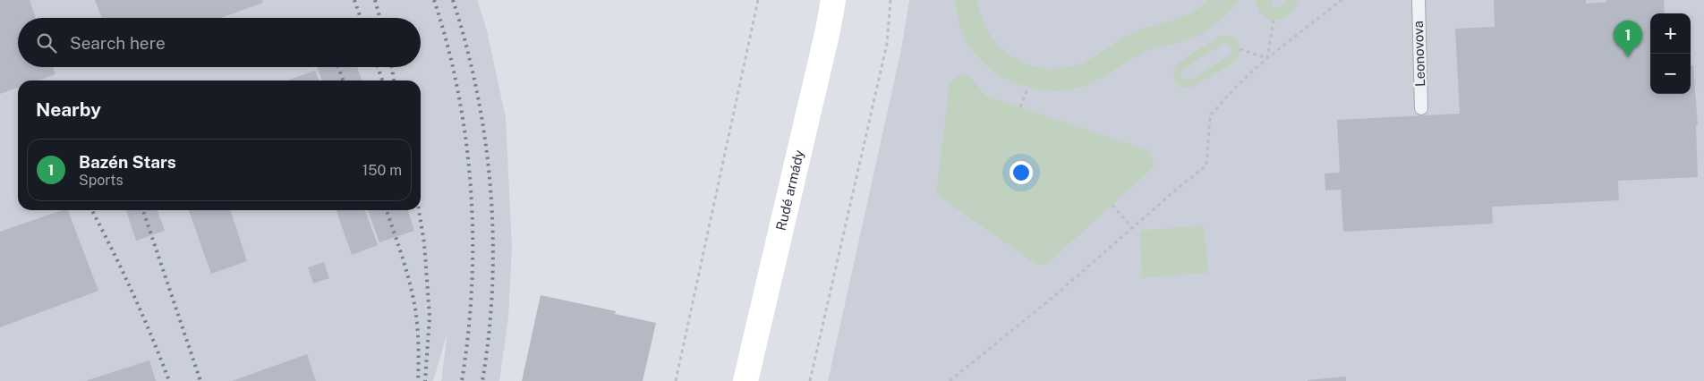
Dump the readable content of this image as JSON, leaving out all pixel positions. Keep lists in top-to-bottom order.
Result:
{
  "streets": {
    "main road": ["Rudé armády"],
    "lane": ["Leonovova"]
  },
  "page": {
    "map_buttons": ["+", "−"],
    "search": "Search here",
    "pins": "1",
    "heading": "Nearby",
    "list": [
      {
        "mark": "1",
        "name": "Bazén Stars",
        "note": "Sports",
        "value": "150 m"
      }
    ]
  }
}
